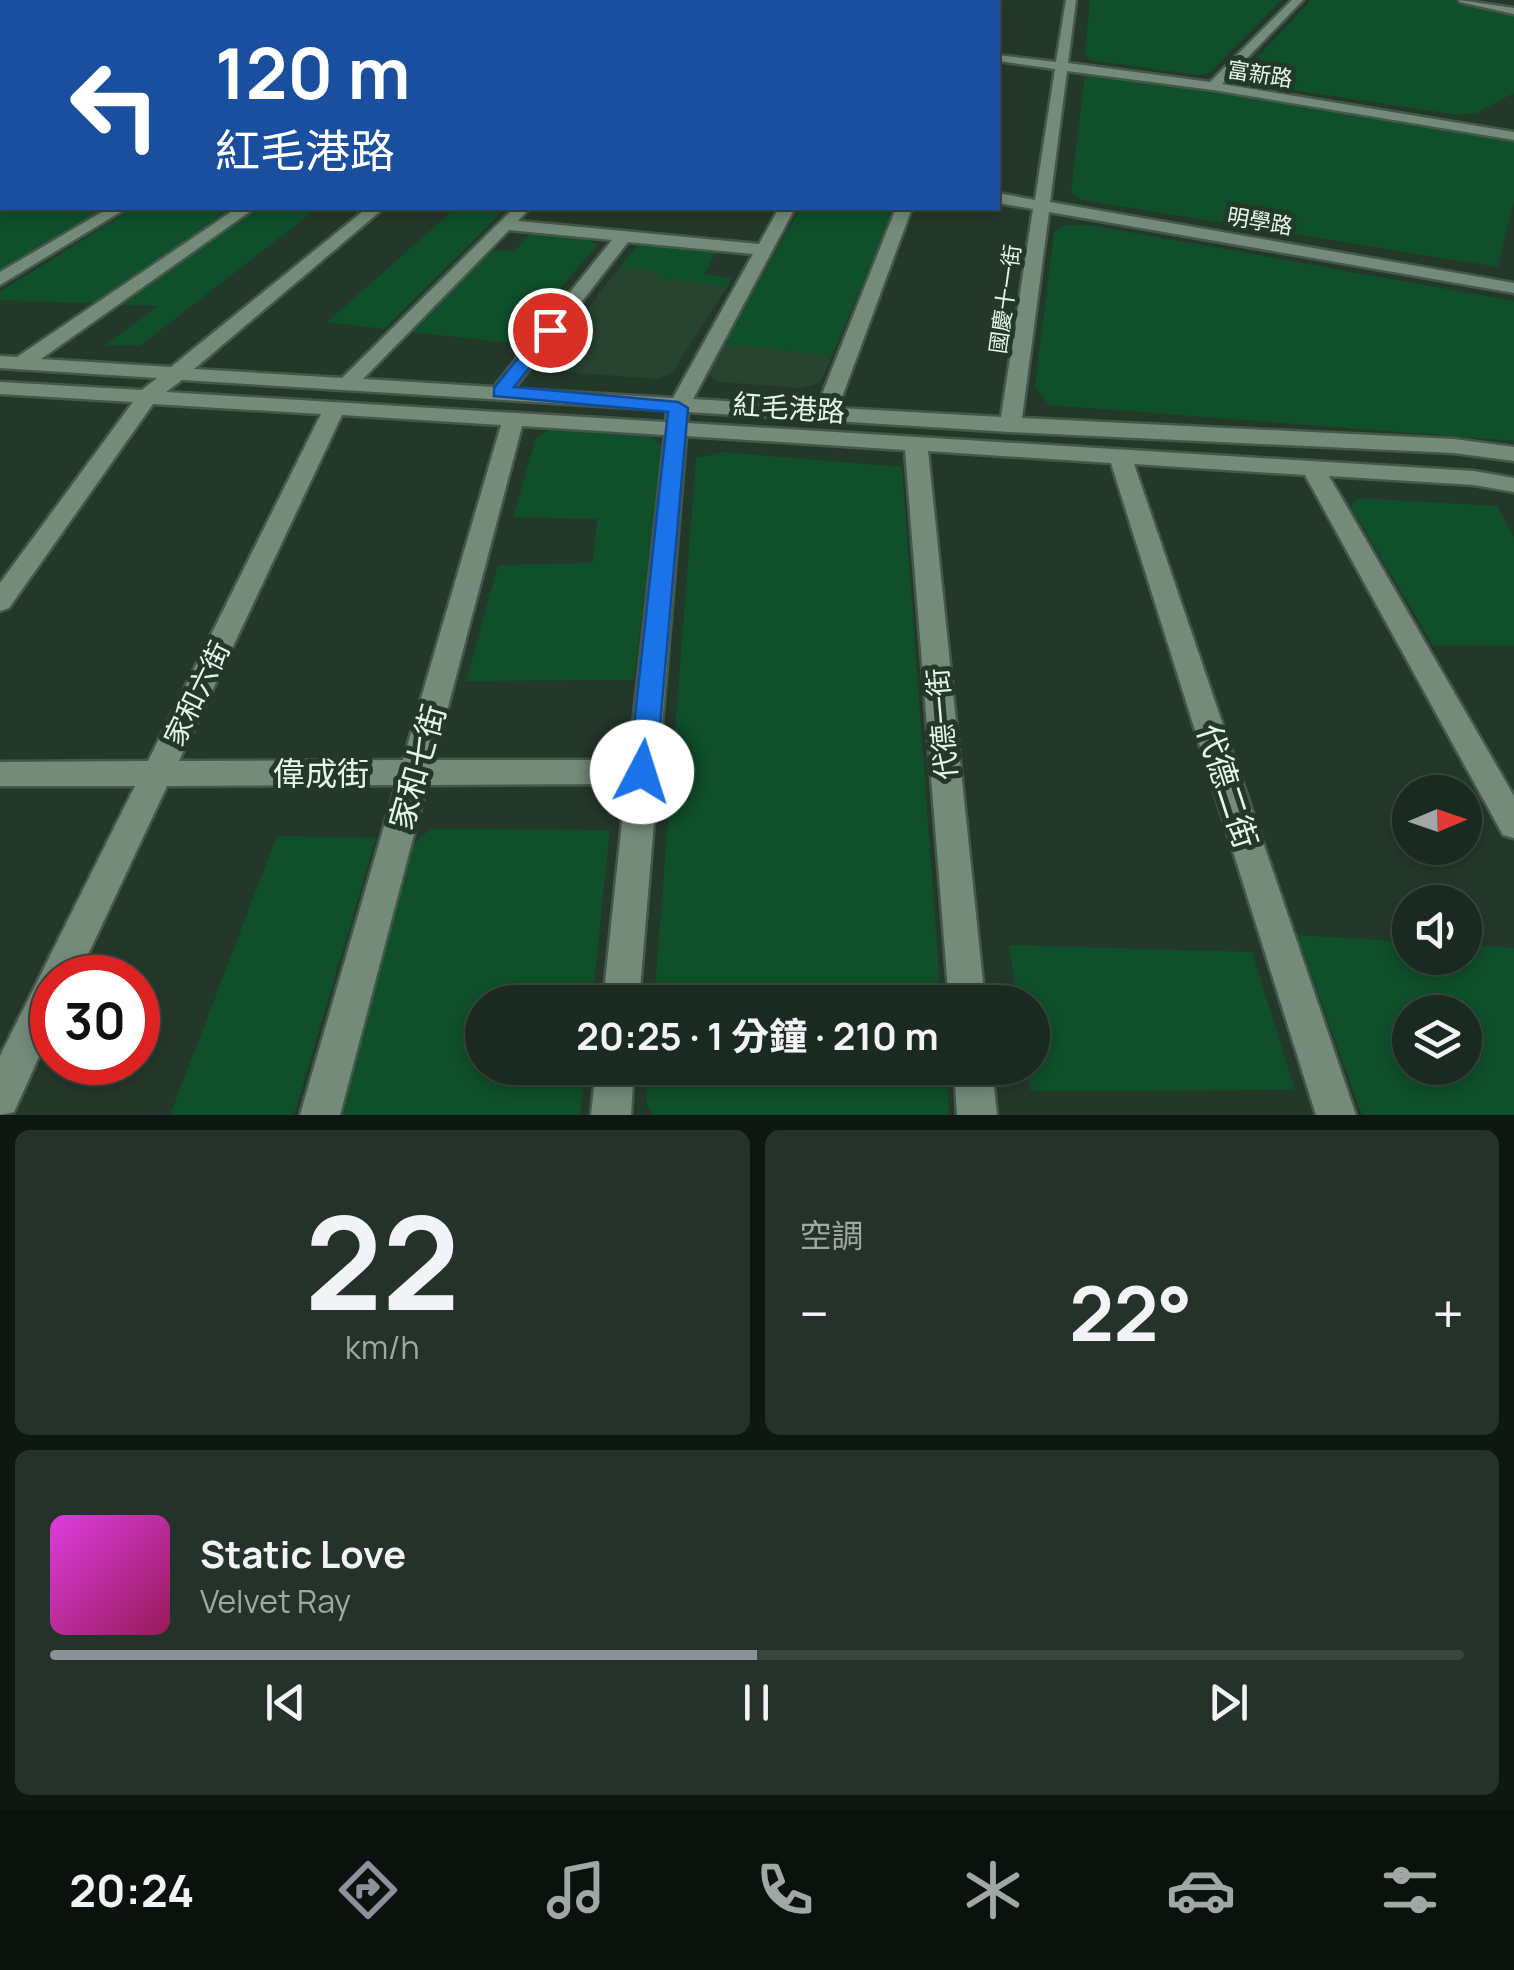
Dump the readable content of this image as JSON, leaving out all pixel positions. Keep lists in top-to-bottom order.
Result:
{
  "streets": {
    "street": [
      "富新路",
      "明學路",
      "國慶十一街",
      "紅毛港路",
      "家和六街",
      "代德一街",
      "家和七街",
      "偉成街",
      "代德二街"
    ]
  },
  "crossings": [
    ["富新路", "國慶十一街"],
    ["明學路", "國慶十一街"],
    ["國慶十一街", "紅毛港路"],
    ["紅毛港路", "家和六街"],
    ["紅毛港路", "代德一街"],
    ["紅毛港路", "家和七街"],
    ["紅毛港路", "代德二街"],
    ["家和六街", "偉成街"],
    ["家和七街", "偉成街"]
  ],
  "north": "right",
  "page": {
    "turn": ["120 m", "紅毛港路"],
    "limit": "30",
    "trip": "20:25 · 1 分鐘 · 210 m",
    "tile": [
      ["22", "km/h"],
      "空調"
    ],
    "heat": ["−", "22°", "+"],
    "song": ["Static Love", "Velvet Ray"],
    "tabs": "20:24"
  }
}
